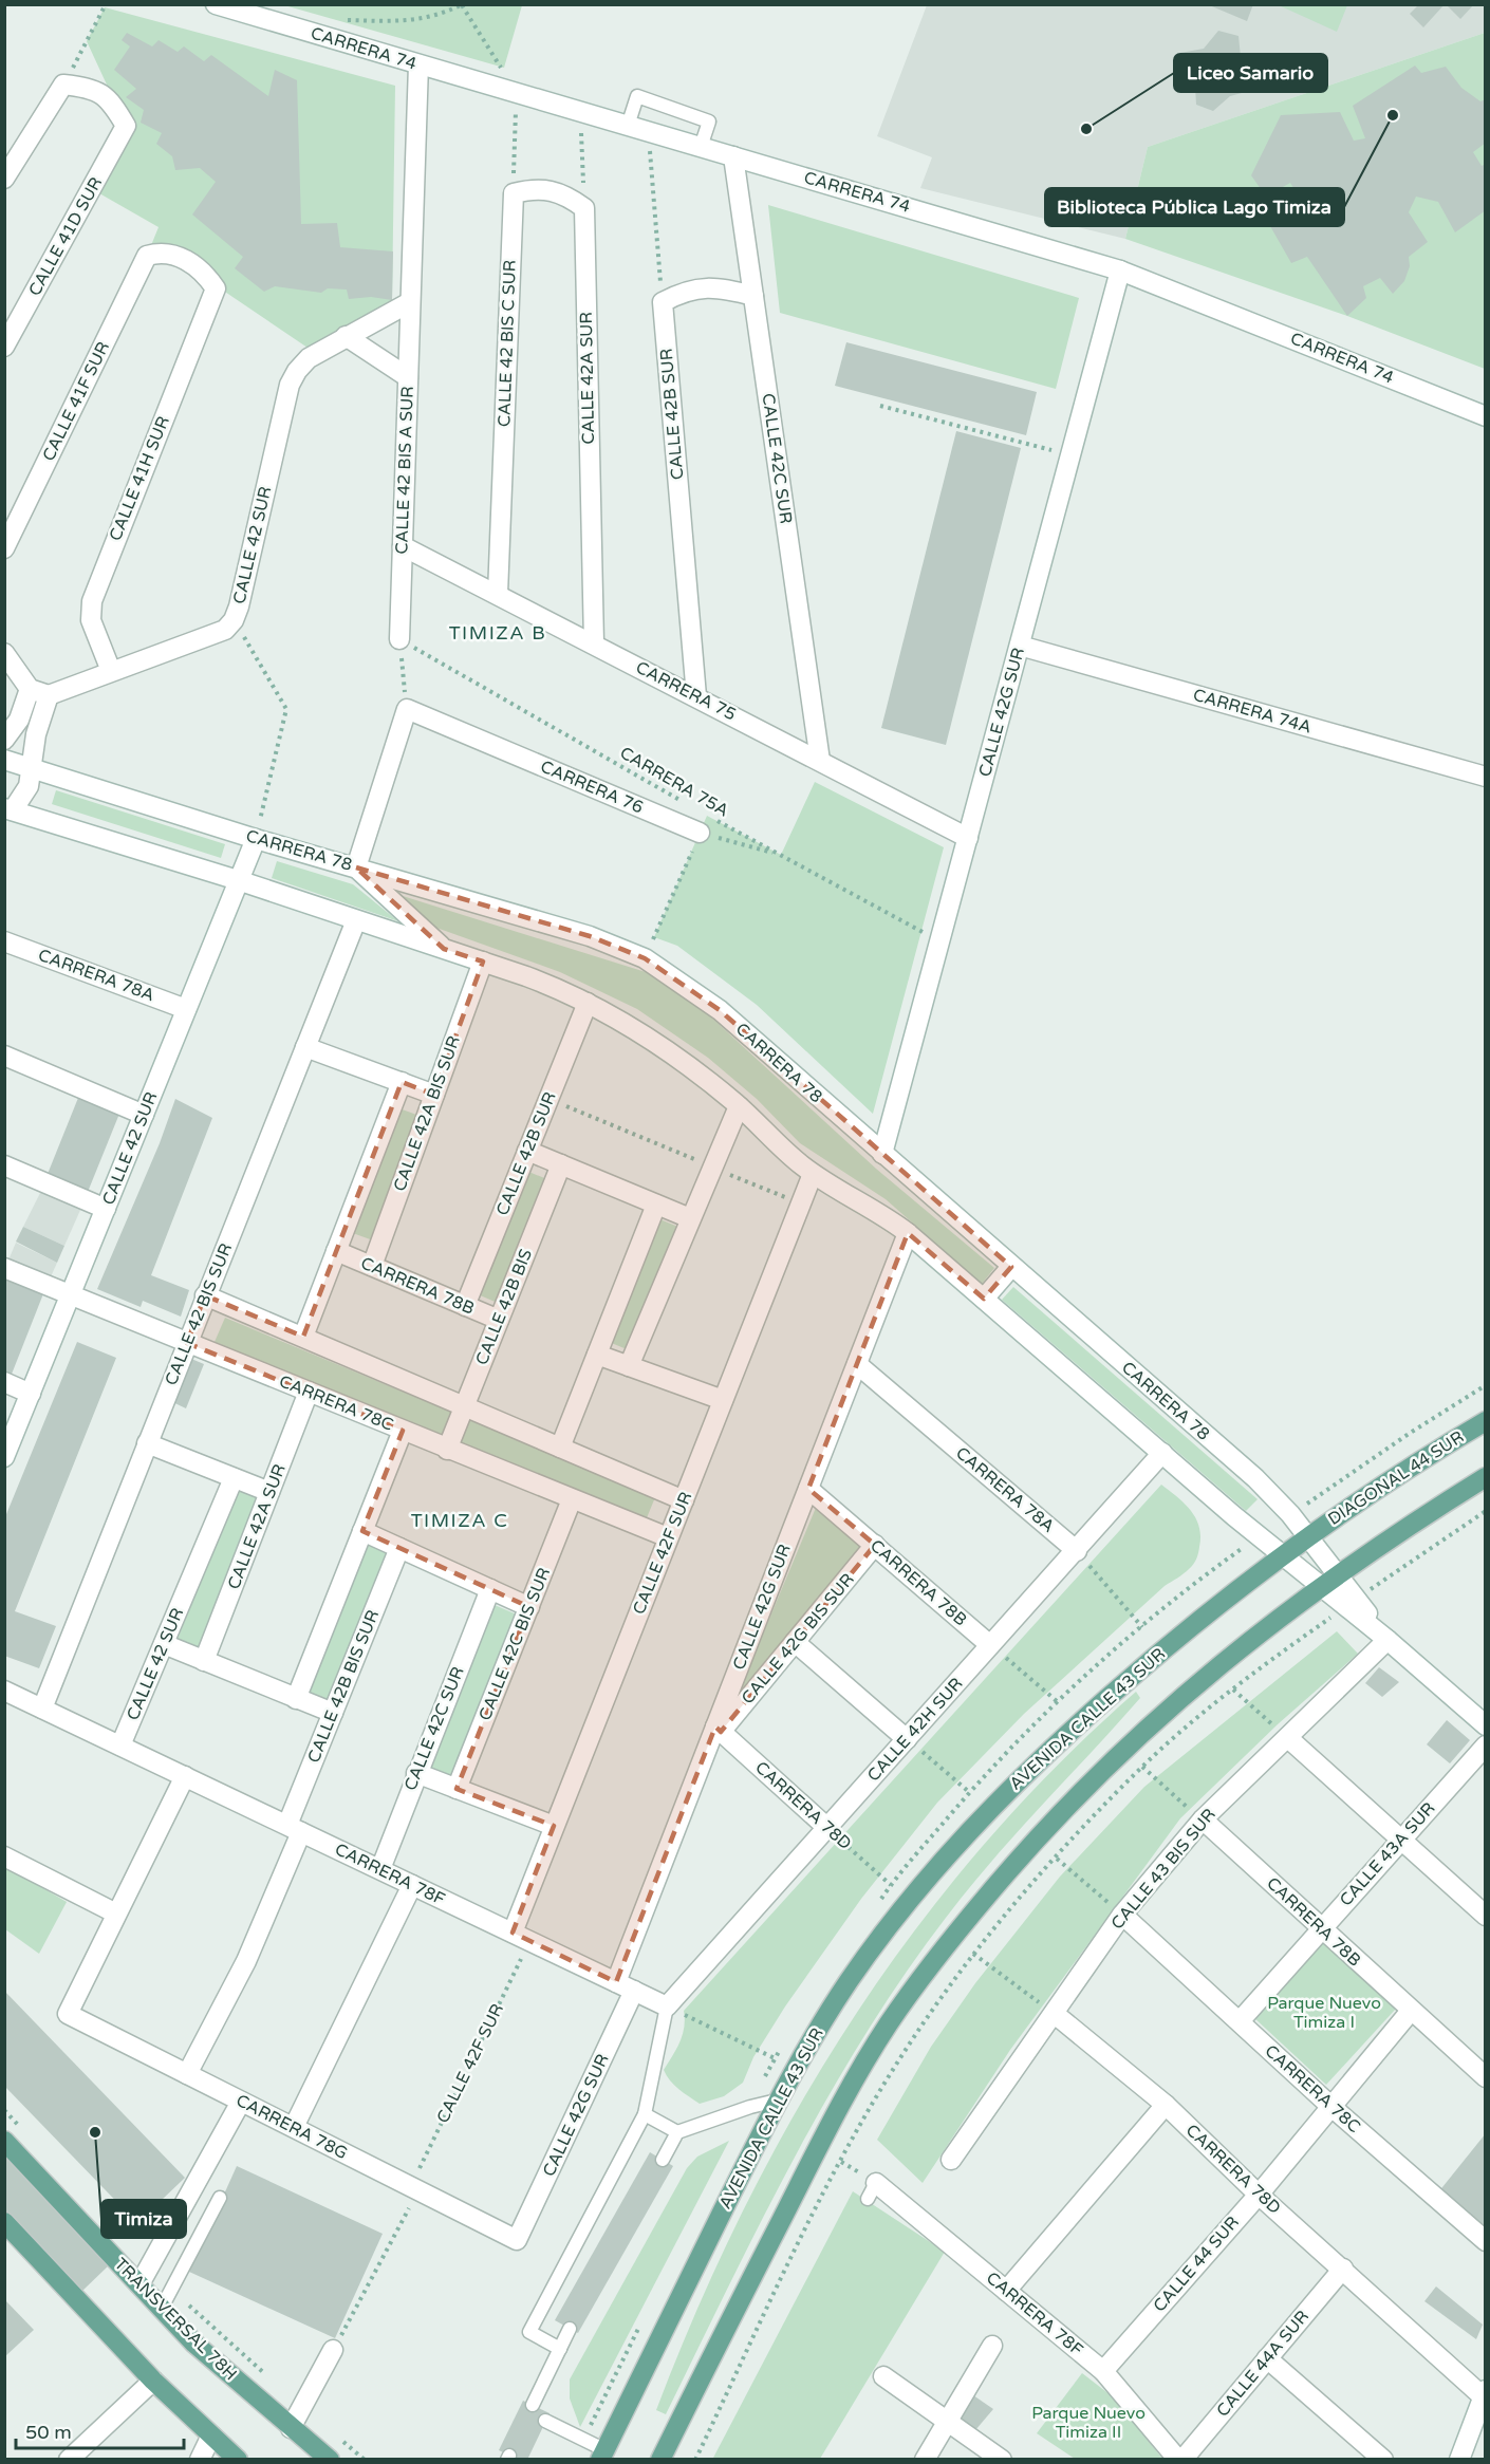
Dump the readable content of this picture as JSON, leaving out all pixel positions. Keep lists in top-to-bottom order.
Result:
{
  "streets": {
    "main road": ["DIAGONAL 44 SUR", "AVENIDA CALLE 43 SUR", "TRANSVERSAL 78H"],
    "street": [
      "CARRERA 74",
      "CALLE 41D SUR",
      "CALLE 42 BIS C SUR",
      "CALLE 42A SUR",
      "CALLE 41F SUR",
      "CALLE 42B SUR",
      "CALLE 42C SUR",
      "CALLE 42 BIS A SUR",
      "CALLE 41H SUR",
      "CALLE 42 SUR",
      "CARRERA 75",
      "CARRERA 74A",
      "CALLE 42G SUR",
      "CARRERA 76",
      "CARRERA 78",
      "CARRERA 78A",
      "CALLE 42A BIS SUR",
      "CARRERA 78B",
      "CALLE 42B BIS",
      "CALLE 42 BIS SUR",
      "CARRERA 78C",
      "CALLE 42F SUR",
      "CALLE 42G BIS SUR",
      "CALLE 42C BIS SUR",
      "CALLE 42B BIS SUR",
      "CALLE 42H SUR",
      "CARRERA 78D",
      "CALLE 43A SUR",
      "CALLE 43 BIS SUR",
      "CARRERA 78F",
      "CARRERA 78G",
      "CALLE 44 SUR",
      "CALLE 44A SUR"
    ],
    "path": ["CARRERA 75A"]
  },
  "crossings": [
    ["CARRERA 74", "CALLE 42C SUR"],
    ["CARRERA 74", "CALLE 42 BIS A SUR"],
    ["CARRERA 74", "CALLE 42G SUR"],
    ["CALLE 42 BIS C SUR", "CARRERA 75"],
    ["CALLE 42A SUR", "CARRERA 75"],
    ["CALLE 42A SUR", "CARRERA 78C"],
    ["CALLE 41F SUR", "CALLE 41H SUR"],
    ["CALLE 42B SUR", "CARRERA 75"],
    ["CALLE 42B SUR", "CARRERA 78"],
    ["CALLE 42B SUR", "CARRERA 78B"],
    ["CALLE 42C SUR", "CARRERA 75"],
    ["CALLE 42C SUR", "CARRERA 78F"],
    ["CALLE 42 BIS A SUR", "CALLE 42 SUR"],
    ["CALLE 42 BIS A SUR", "CARRERA 75"],
    ["CALLE 42 BIS A SUR", "CARRERA 75A"],
    ["CALLE 41H SUR", "CALLE 42 SUR"],
    ["CALLE 42 SUR", "CARRERA 78"],
    ["CALLE 42 SUR", "CARRERA 78A"],
    ["CALLE 42 SUR", "CARRERA 78C"],
    ["CALLE 42 SUR", "CARRERA 78F"],
    ["CARRERA 75", "CALLE 42G SUR"],
    ["CARRERA 74A", "CALLE 42G SUR"],
    ["CALLE 42G SUR", "CARRERA 75A"],
    ["CALLE 42G SUR", "CARRERA 78"],
    ["CALLE 42G SUR", "CARRERA 78A"],
    ["CALLE 42G SUR", "CARRERA 78B"],
    ["CALLE 42G SUR", "CALLE 42G BIS SUR"],
    ["CALLE 42G SUR", "CARRERA 78D"],
    ["CALLE 42G SUR", "CARRERA 78F"],
    ["CALLE 42G SUR", "CARRERA 78G"],
    ["CARRERA 75A", "CARRERA 76"],
    ["CARRERA 78", "CALLE 42A BIS SUR"],
    ["CARRERA 78", "CALLE 42 BIS SUR"],
    ["CARRERA 78", "DIAGONAL 44 SUR"],
    ["CARRERA 78", "CALLE 42F SUR"],
    ["CARRERA 78", "AVENIDA CALLE 43 SUR"],
    ["CARRERA 78", "CALLE 42H SUR"],
    ["CARRERA 78", "CALLE 43 BIS SUR"],
    ["CARRERA 78A", "CALLE 42H SUR"],
    ["CALLE 42A BIS SUR", "CARRERA 78B"],
    ["CARRERA 78B", "CALLE 42B BIS"],
    ["CARRERA 78B", "CALLE 42G BIS SUR"],
    ["CARRERA 78B", "CALLE 42H SUR"],
    ["CARRERA 78B", "CALLE 43A SUR"],
    ["CARRERA 78B", "CALLE 43 BIS SUR"],
    ["CARRERA 78B", "CALLE 44 SUR"],
    ["CALLE 42B BIS", "CARRERA 78C"],
    ["CALLE 42 BIS SUR", "CARRERA 78C"],
    ["CALLE 42 BIS SUR", "CARRERA 78F"],
    ["CARRERA 78C", "CALLE 42F SUR"],
    ["CARRERA 78C", "CALLE 42C BIS SUR"],
    ["CARRERA 78C", "CALLE 43A SUR"],
    ["CARRERA 78C", "CALLE 43 BIS SUR"],
    ["CARRERA 78C", "CALLE 44 SUR"],
    ["DIAGONAL 44 SUR", "AVENIDA CALLE 43 SUR"],
    ["CALLE 42F SUR", "CARRERA 78F"],
    ["CALLE 42F SUR", "CARRERA 78G"],
    ["CALLE 42G BIS SUR", "CARRERA 78D"],
    ["CALLE 42B BIS SUR", "CARRERA 78F"],
    ["CALLE 42B BIS SUR", "CARRERA 78G"],
    ["CALLE 42H SUR", "CARRERA 78D"],
    ["CALLE 42H SUR", "CARRERA 78F"],
    ["CARRERA 78D", "CALLE 43 BIS SUR"],
    ["CARRERA 78D", "CALLE 44 SUR"],
    ["CARRERA 78D", "CALLE 44A SUR"],
    ["CARRERA 78F", "CALLE 44 SUR"],
    ["CARRERA 78F", "CALLE 44A SUR"]
  ],
  "districts": ["TIMIZA B", "TIMIZA C"],
  "parks": ["Parque Nuevo Timiza I", "Parque Nuevo Timiza II"],
  "places": ["Biblioteca Pública Lago Timiza", "Liceo Samario", "Timiza"],
  "scale_bar": "50 m"
}
